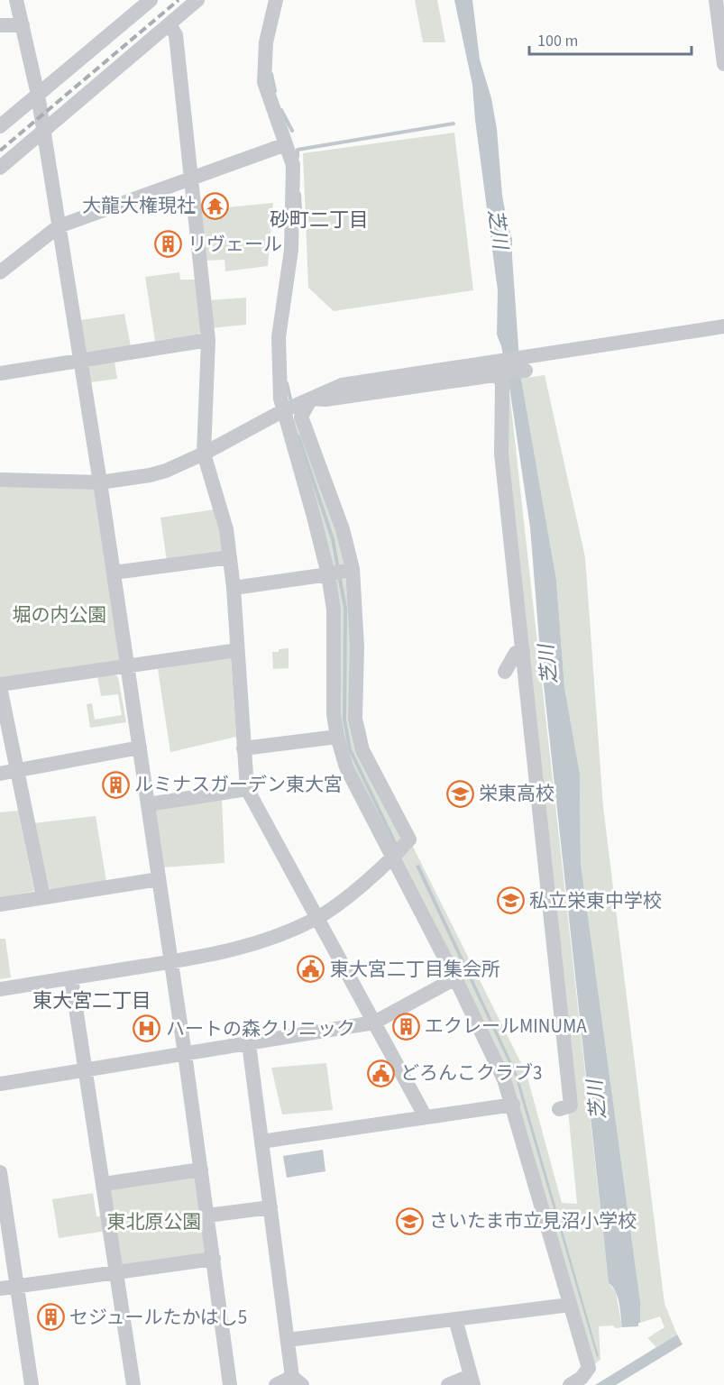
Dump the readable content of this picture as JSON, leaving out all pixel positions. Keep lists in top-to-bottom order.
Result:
{
  "districts": ["砂町二丁目", "東大宮二丁目"],
  "water": ["芝川"],
  "parks": ["堀の内公園", "東北原公園"],
  "places": {
    "temple": ["大龍大権現社"],
    "building": [
      "リヴェール",
      "ルミナスガーデン東大宮",
      "エクレールMINUMA",
      "セジュールたかはし5"
    ],
    "school or university": ["栄東高校", "私立栄東中学校", "さいたま市立見沼小学校"],
    "public building": ["東大宮二丁目集会所", "どろんこクラブ3"],
    "hospital": ["ハートの森クリニック"]
  },
  "scale_bar": "100 m"
}
